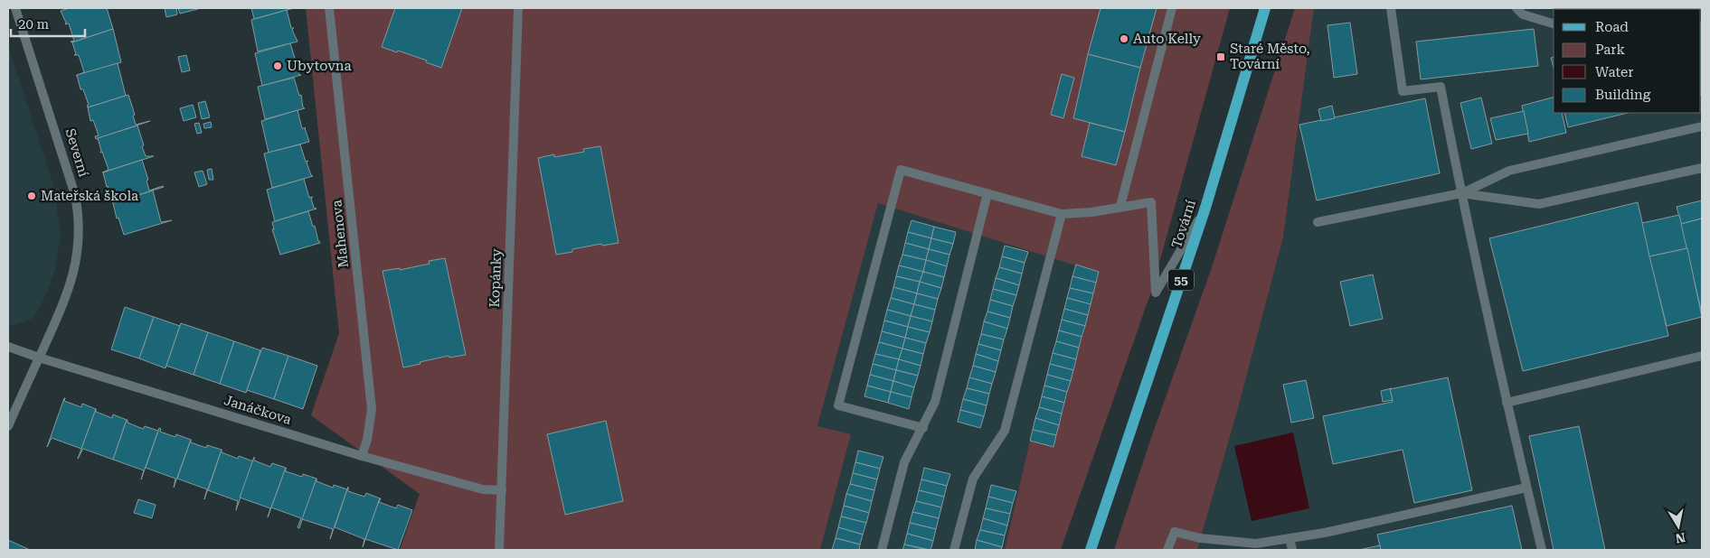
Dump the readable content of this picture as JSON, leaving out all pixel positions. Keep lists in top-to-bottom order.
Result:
{
  "streets": {
    "main road": ["Tovární", "55"],
    "street": [
      "Severní",
      "Mahenova",
      "Kopánky",
      "Janáčkova"
    ]
  },
  "crossings": [
    ["Severní", "Janáčkova"],
    ["Mahenova", "Janáčkova"],
    ["Kopánky", "Janáčkova"]
  ],
  "places": {
    "other": ["Auto Kelly", "Ubytovna", "Mateřská škola"],
    "transit": ["Staré Město, Tovární"]
  },
  "legend": [
    "Road",
    "Park",
    "Water",
    "Building"
  ],
  "scale_bar": "20 m",
  "north": "bottom"
}
